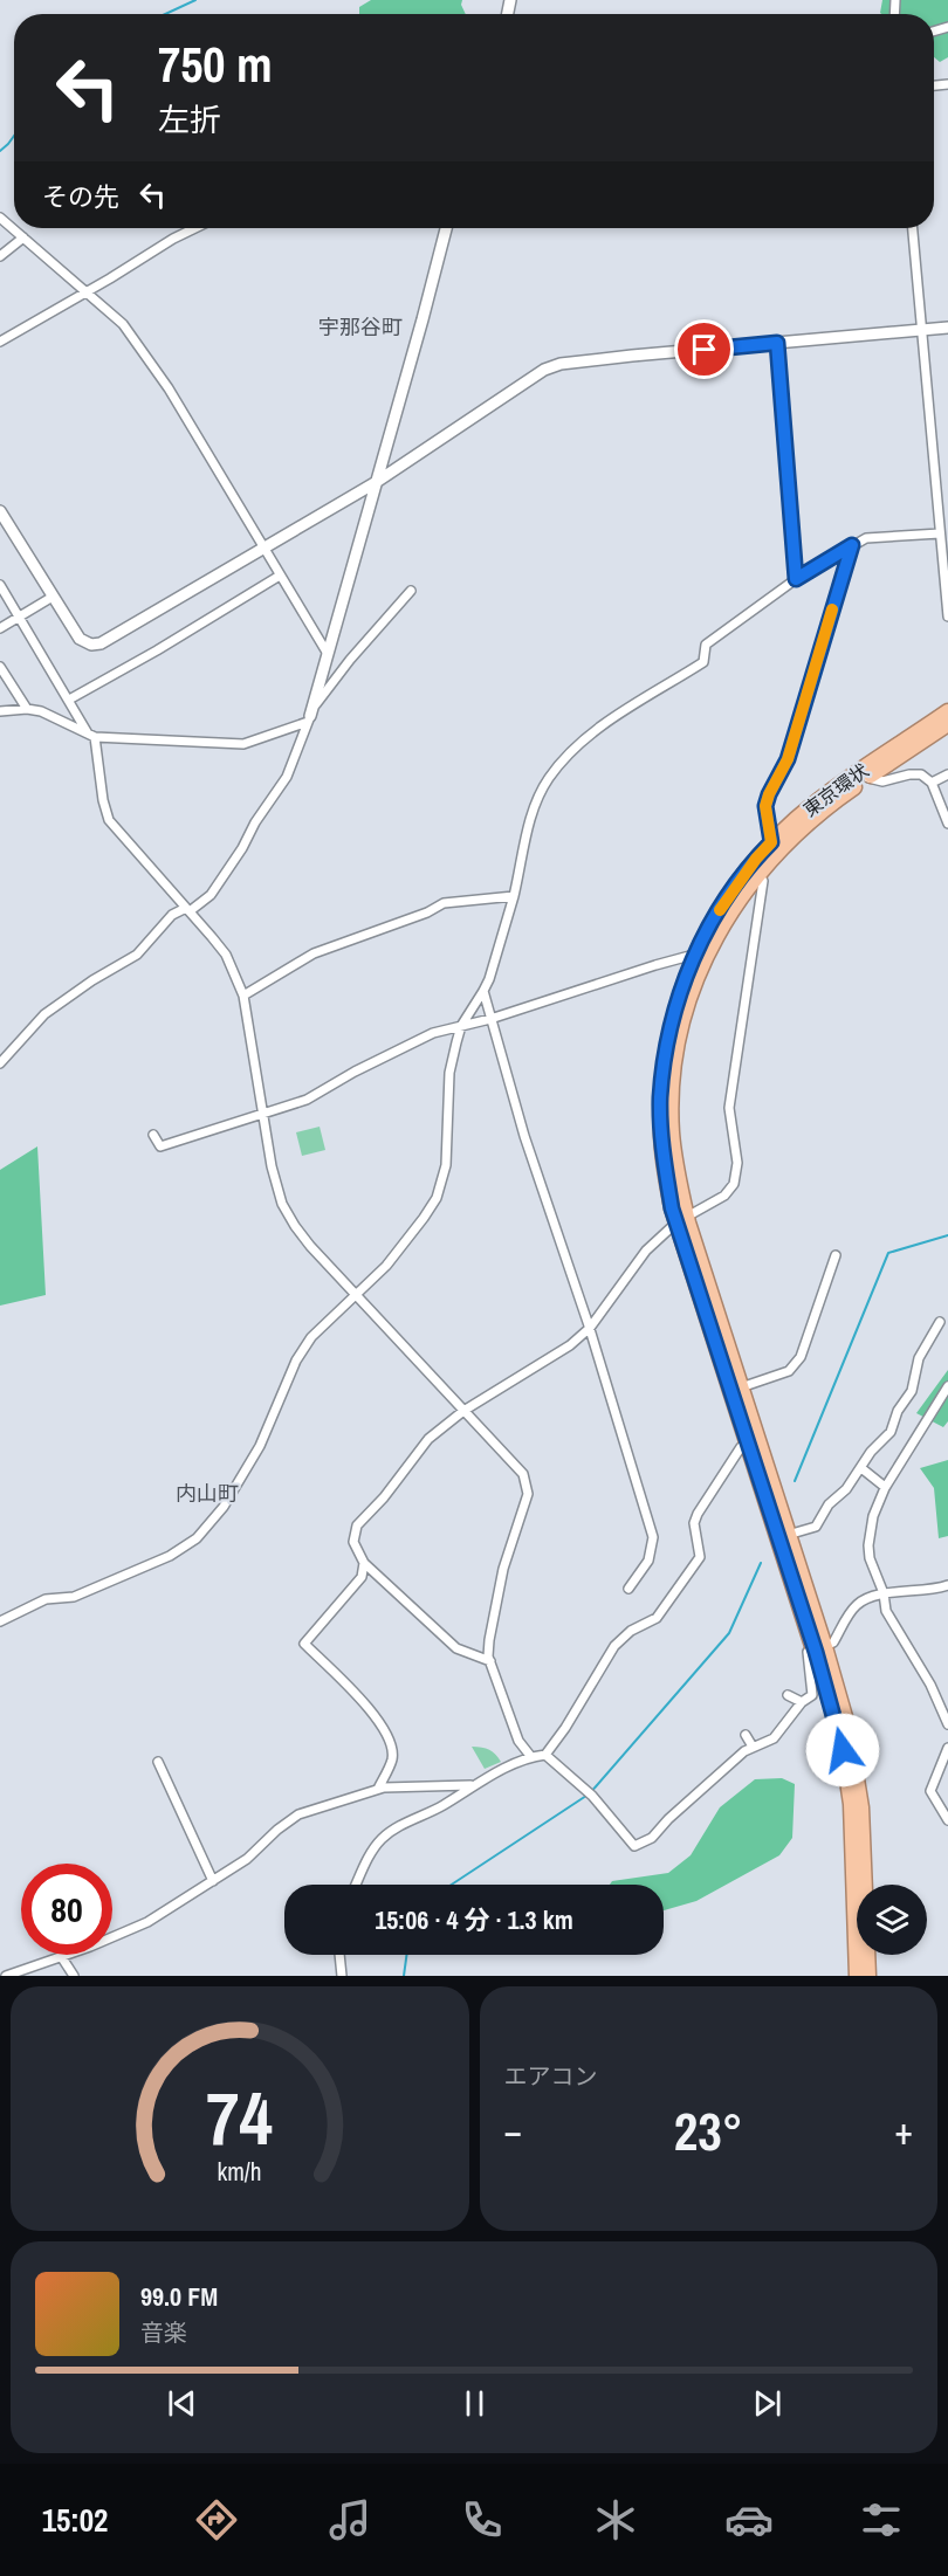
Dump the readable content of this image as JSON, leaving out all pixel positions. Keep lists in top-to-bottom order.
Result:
{
  "streets": {
    "highway": ["東京環状"]
  },
  "districts": ["宇那谷町", "内山町"],
  "page": {
    "turn": ["750 m", "左折"],
    "then": "その先",
    "limit": "80",
    "trip": "15:06 · 4 分 · 1.3 km",
    "tile": "エアコン",
    "heat": ["−", "23°", "+"],
    "song": ["99.0 FM", "音楽"],
    "tabs": "15:02",
    "gauge": ["74", "km/h"]
  }
}
